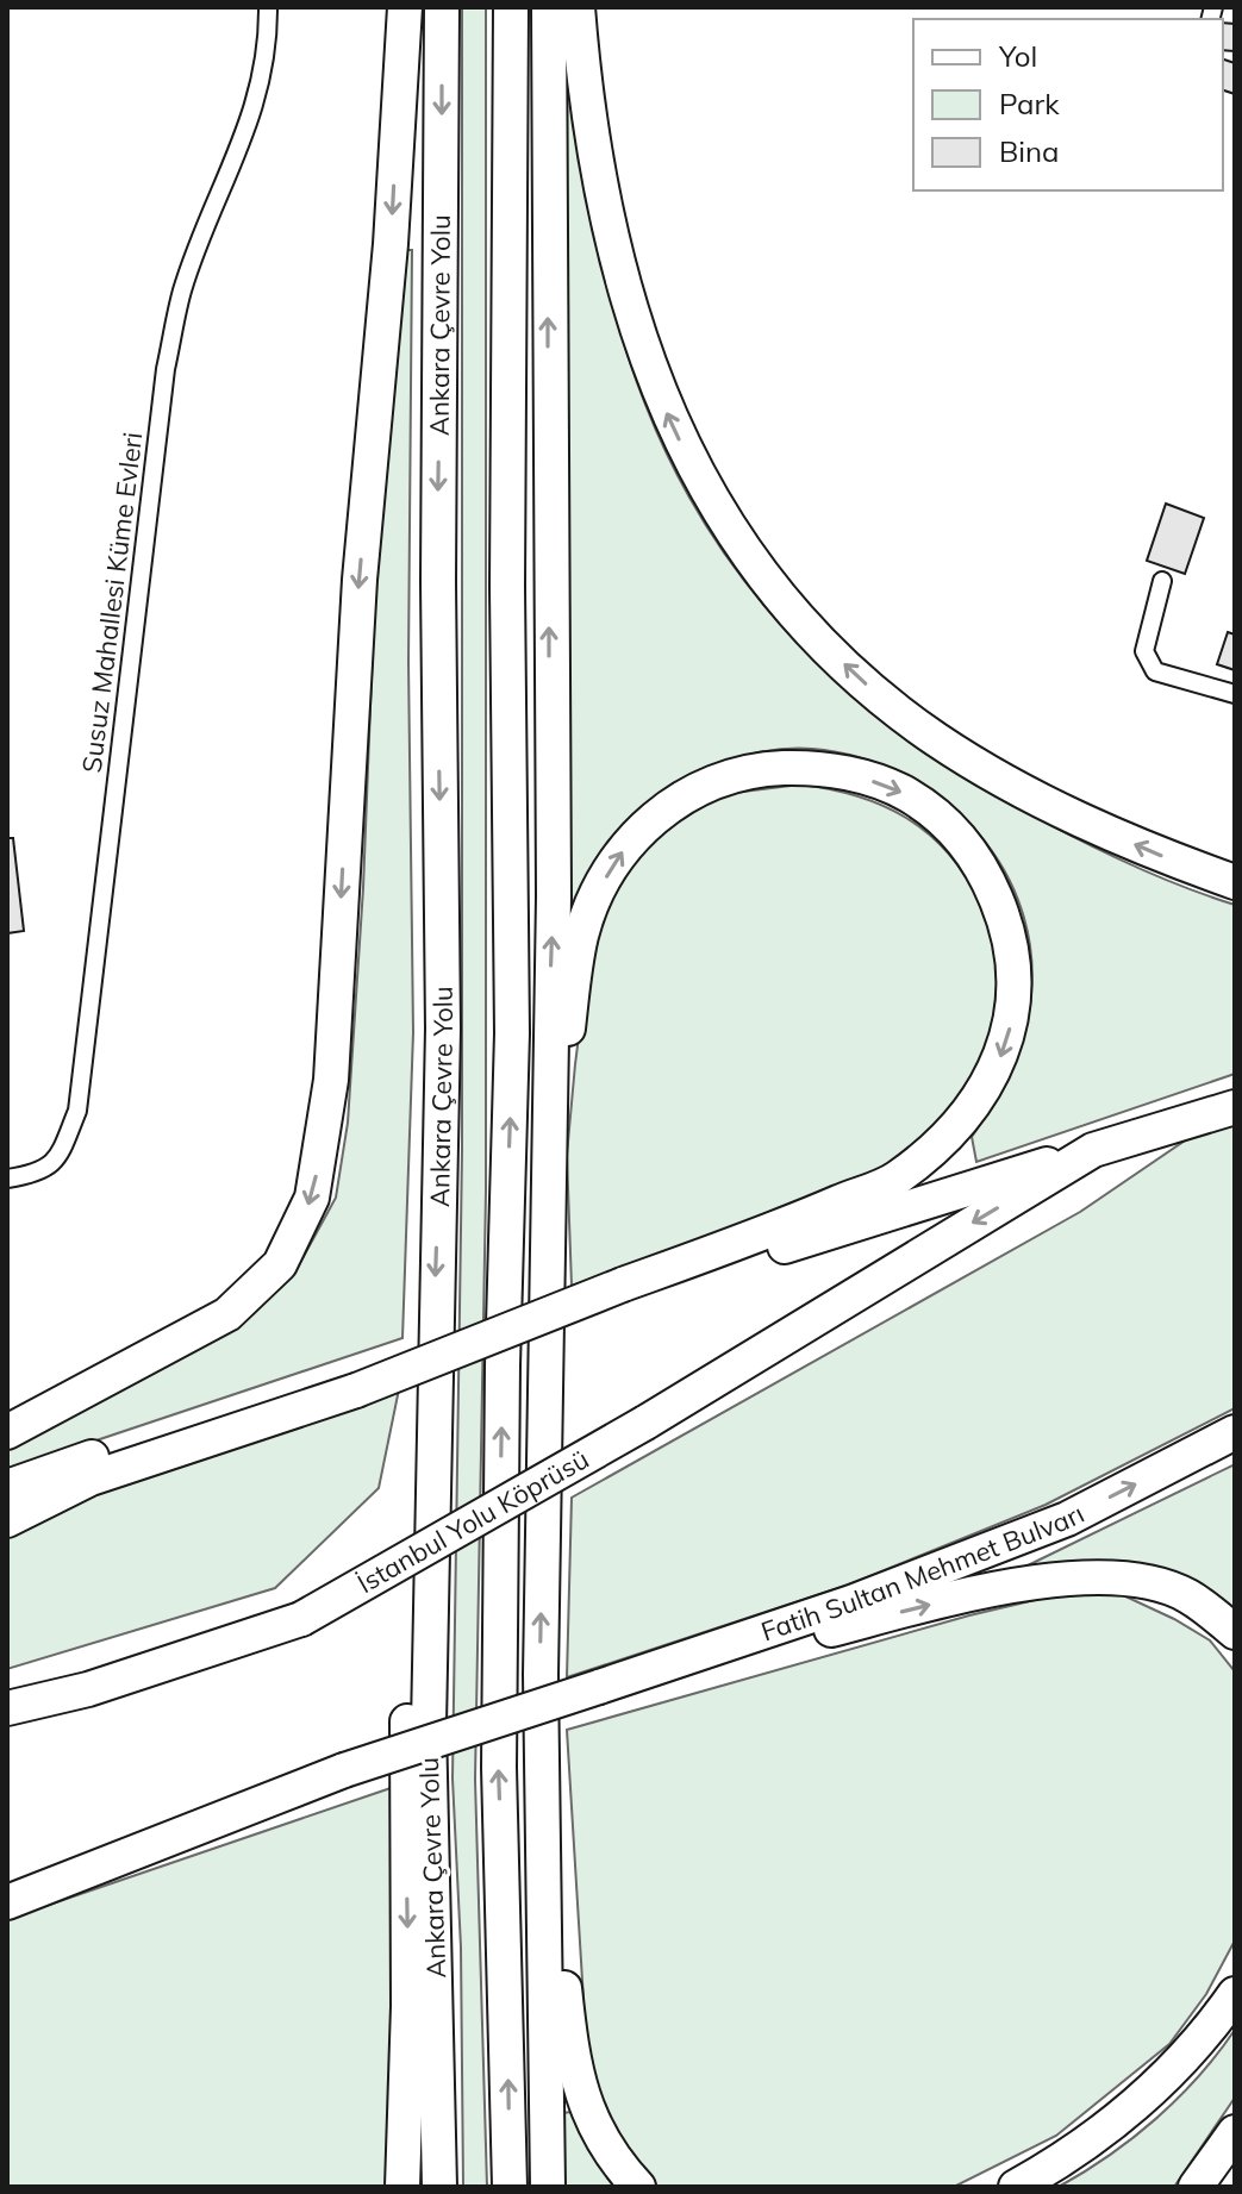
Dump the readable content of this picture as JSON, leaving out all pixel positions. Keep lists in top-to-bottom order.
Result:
{
  "streets": {
    "highway": ["Ankara Çevre Yolu", "İstanbul Yolu Köprüsü", "Fatih Sultan Mehmet Bulvarı"],
    "street": ["Susuz Mahallesi Küme Evleri"]
  },
  "legend": ["Yol", "Park", "Bina"]
}
